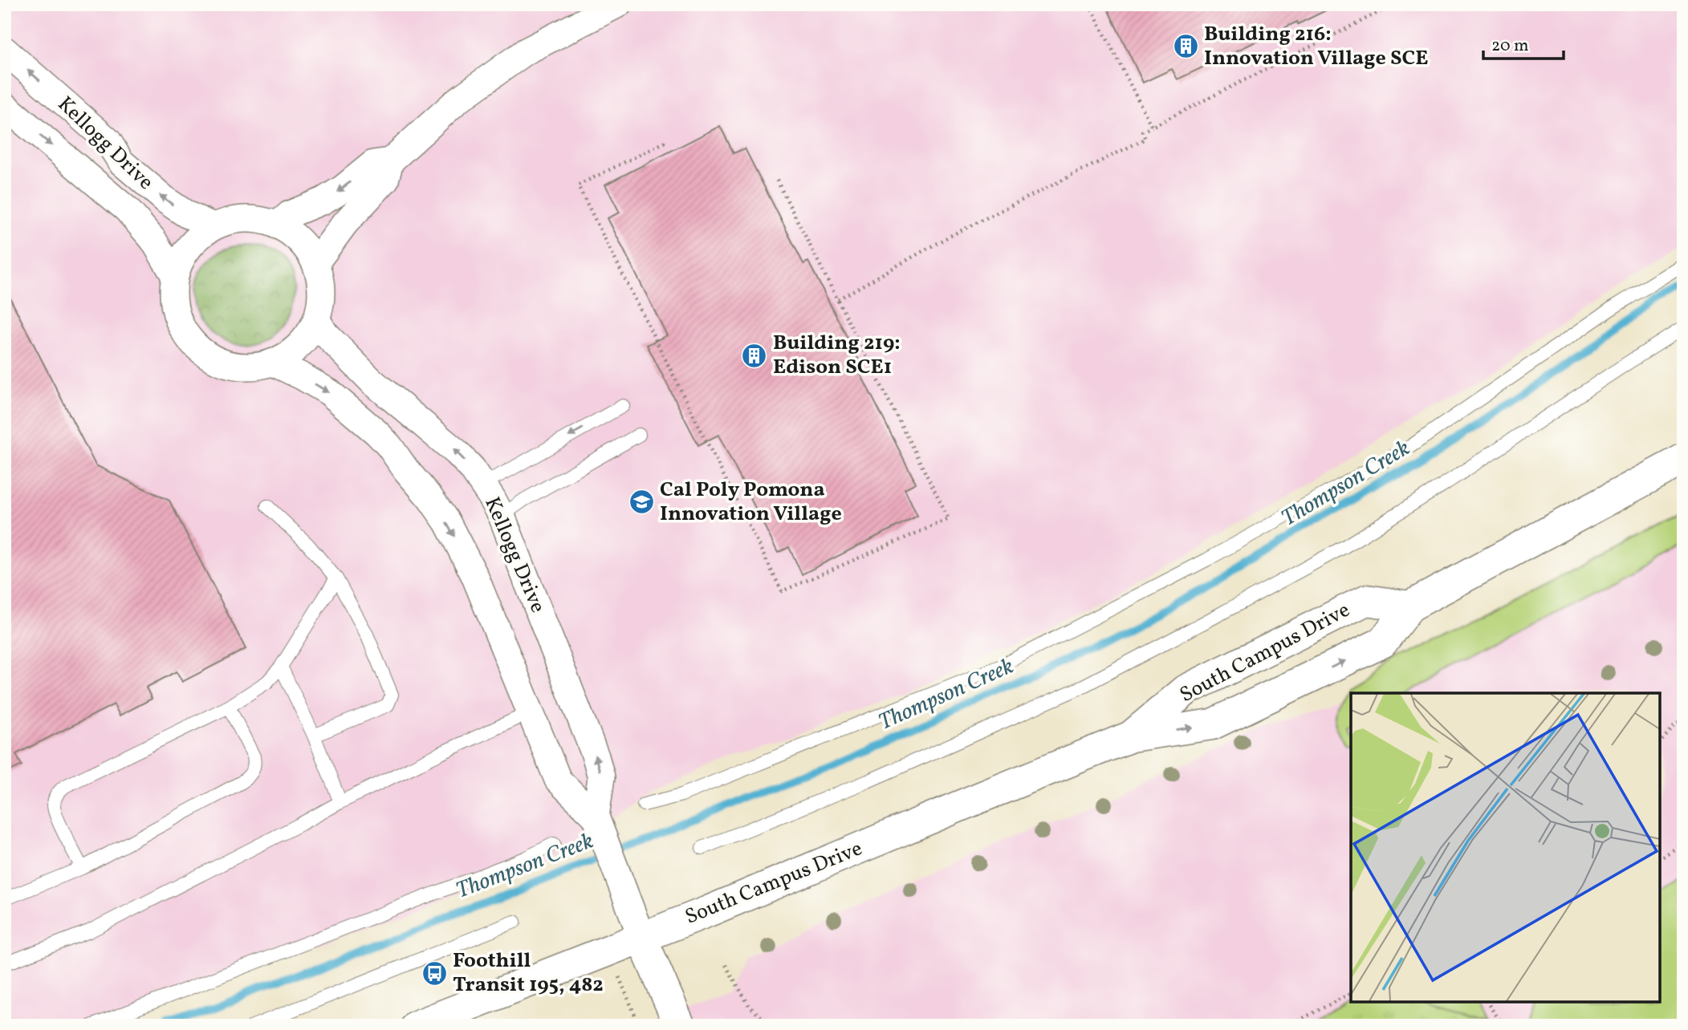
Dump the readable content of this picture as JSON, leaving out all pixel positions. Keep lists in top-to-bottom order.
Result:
{
  "streets": {
    "street": ["Kellogg Drive", "South Campus Drive"]
  },
  "crossings": [
    ["Kellogg Drive", "South Campus Drive"]
  ],
  "water": ["Thompson Creek"],
  "places": {
    "building": ["Building 216: Innovation Village SCE", "Building 219: Edison SCE1"],
    "school or university": ["Cal Poly Pomona Innovation Village"],
    "bus stop": ["Foothill Transit 195, 482"]
  },
  "scale_bar": "20 m"
}
